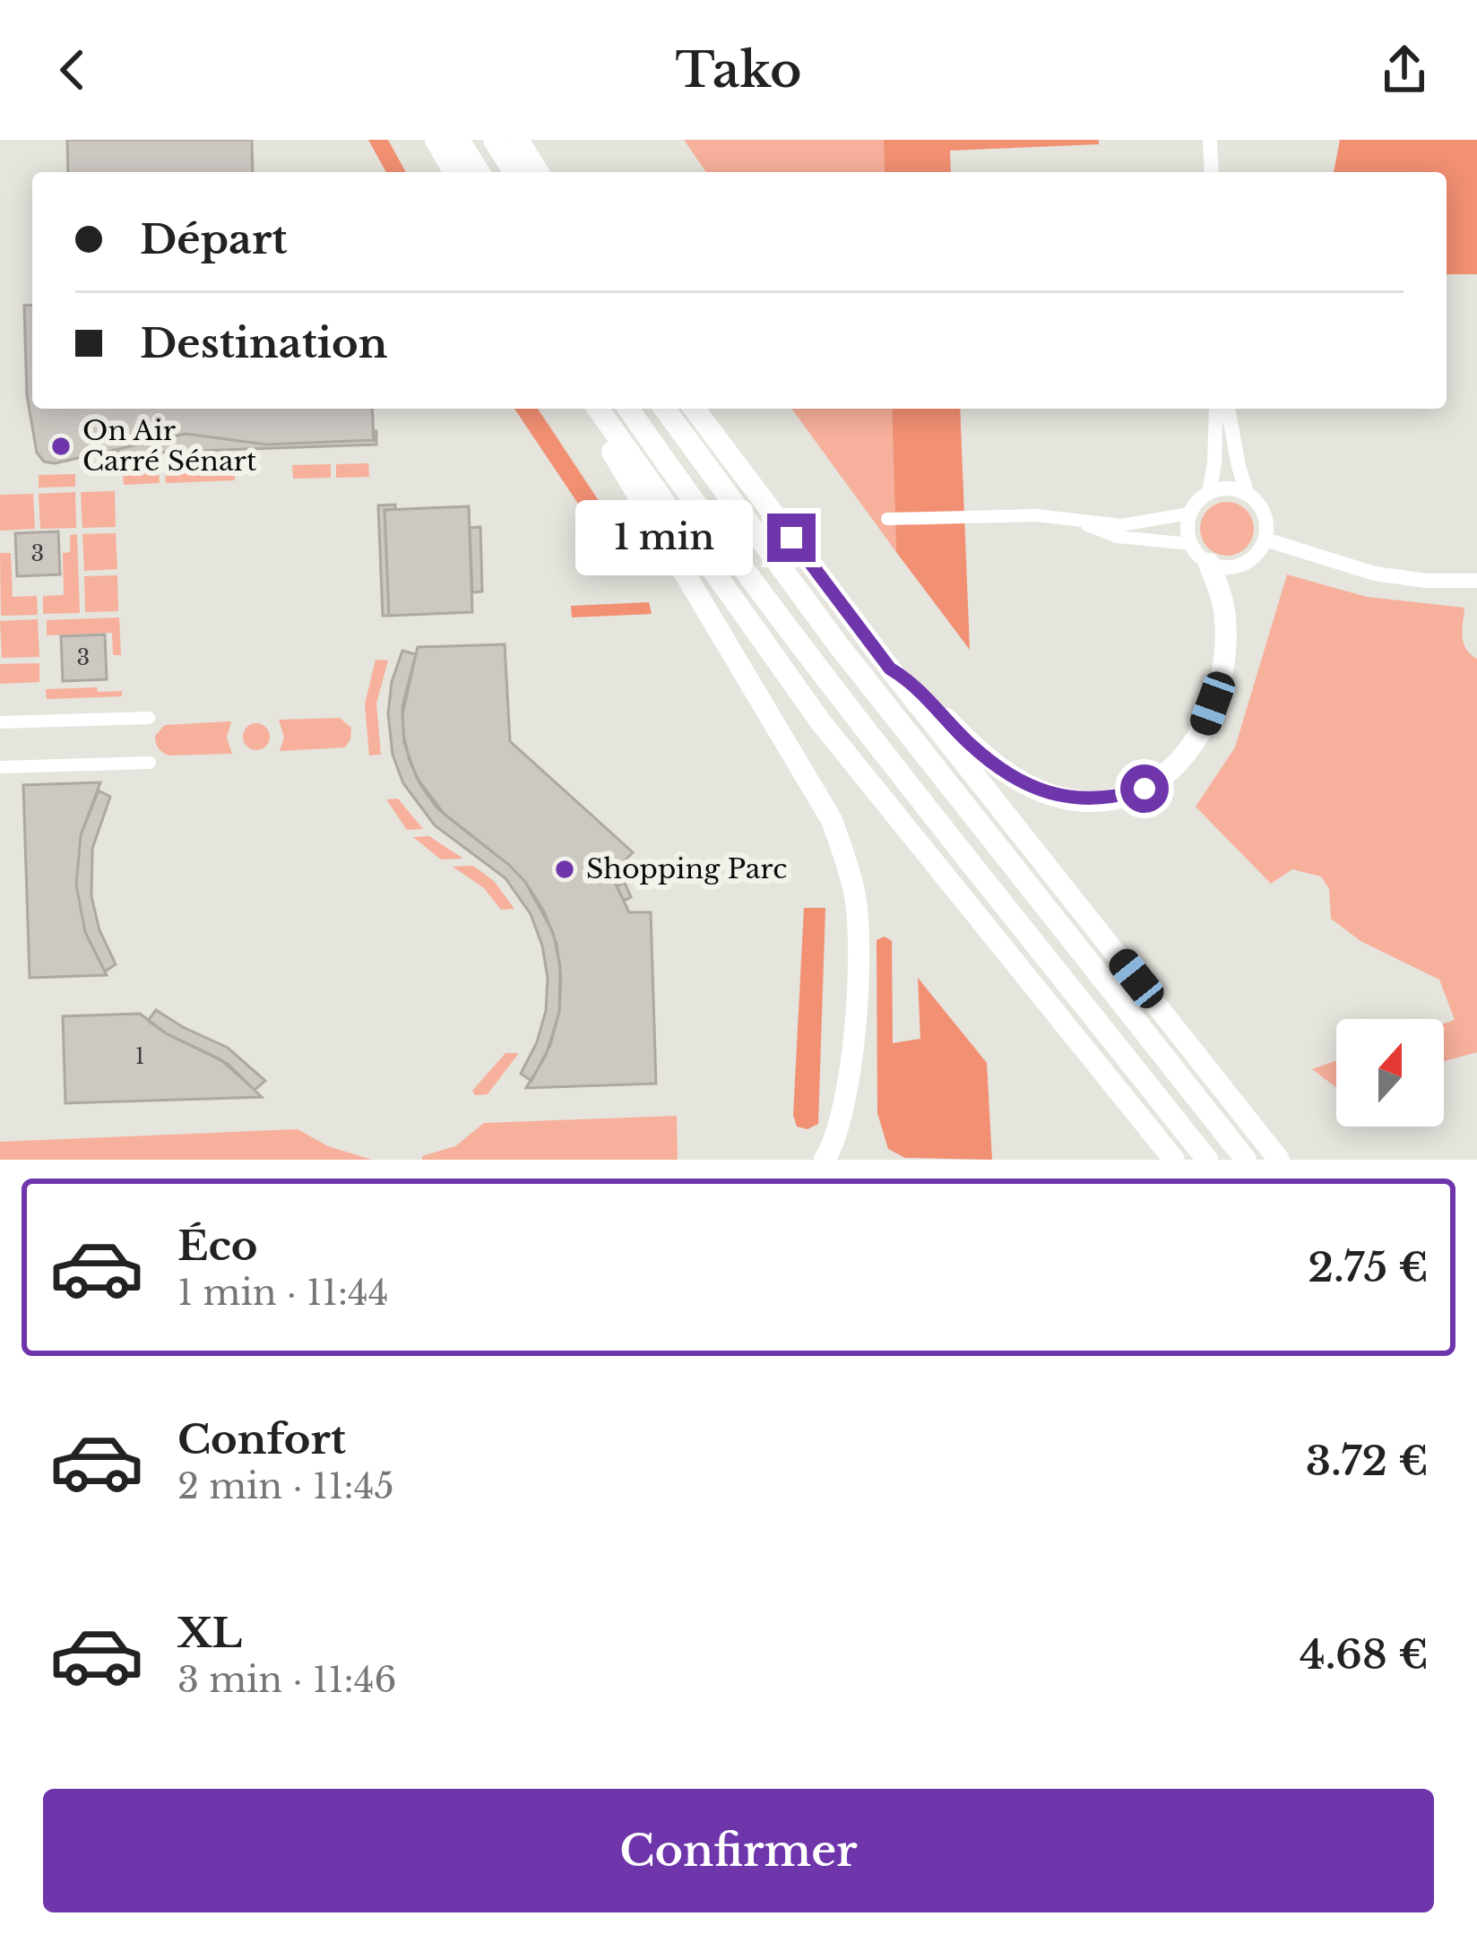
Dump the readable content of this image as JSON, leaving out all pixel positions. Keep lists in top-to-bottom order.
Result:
{
  "places": ["On Air Carré Sénart", "Shopping Parc"],
  "house_numbers": ["3", "3", "1"],
  "north": "top",
  "page": {
    "header": "Tako",
    "banner": ["Départ", "Destination"],
    "bubble": "1 min",
    "list": [
      {
        "name": "Éco",
        "note": "1 min · 11:44",
        "value": "2.75 €"
      },
      {
        "name": "Confort",
        "note": "2 min · 11:45",
        "value": "3.72 €"
      },
      {
        "name": "XL",
        "note": "3 min · 11:46",
        "value": "4.68 €"
      }
    ],
    "buttons": "Confirmer"
  }
}
